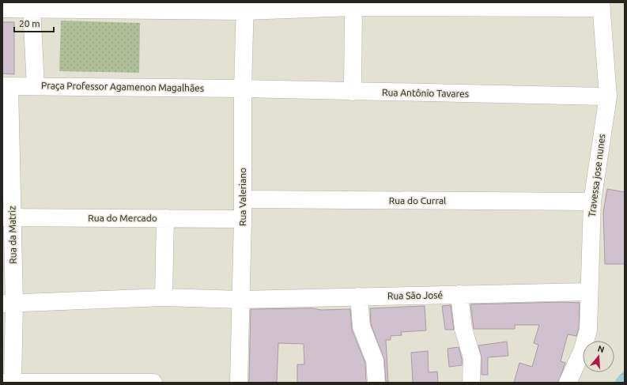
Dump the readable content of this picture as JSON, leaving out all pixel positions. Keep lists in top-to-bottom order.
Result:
{
  "streets": {
    "street": [
      "Praça Professor Agamenon Magalhães",
      "Rua Antônio Tavares",
      "Travessa jose nunes",
      "Rua Valeriano",
      "Rua do Curral",
      "Rua do Mercado",
      "Rua da Matriz",
      "Rua São José"
    ]
  },
  "crossings": [
    ["Praça Professor Agamenon Magalhães", "Rua Antônio Tavares"],
    ["Praça Professor Agamenon Magalhães", "Rua Valeriano"],
    ["Praça Professor Agamenon Magalhães", "Rua da Matriz"],
    ["Rua Antônio Tavares", "Travessa jose nunes"],
    ["Rua Antônio Tavares", "Rua Valeriano"],
    ["Travessa jose nunes", "Rua do Curral"],
    ["Travessa jose nunes", "Rua São José"],
    ["Rua Valeriano", "Rua do Curral"],
    ["Rua Valeriano", "Rua do Mercado"],
    ["Rua Valeriano", "Rua São José"],
    ["Rua do Mercado", "Rua da Matriz"],
    ["Rua da Matriz", "Rua São José"]
  ],
  "scale_bar": "20 m",
  "north": "top"
}
